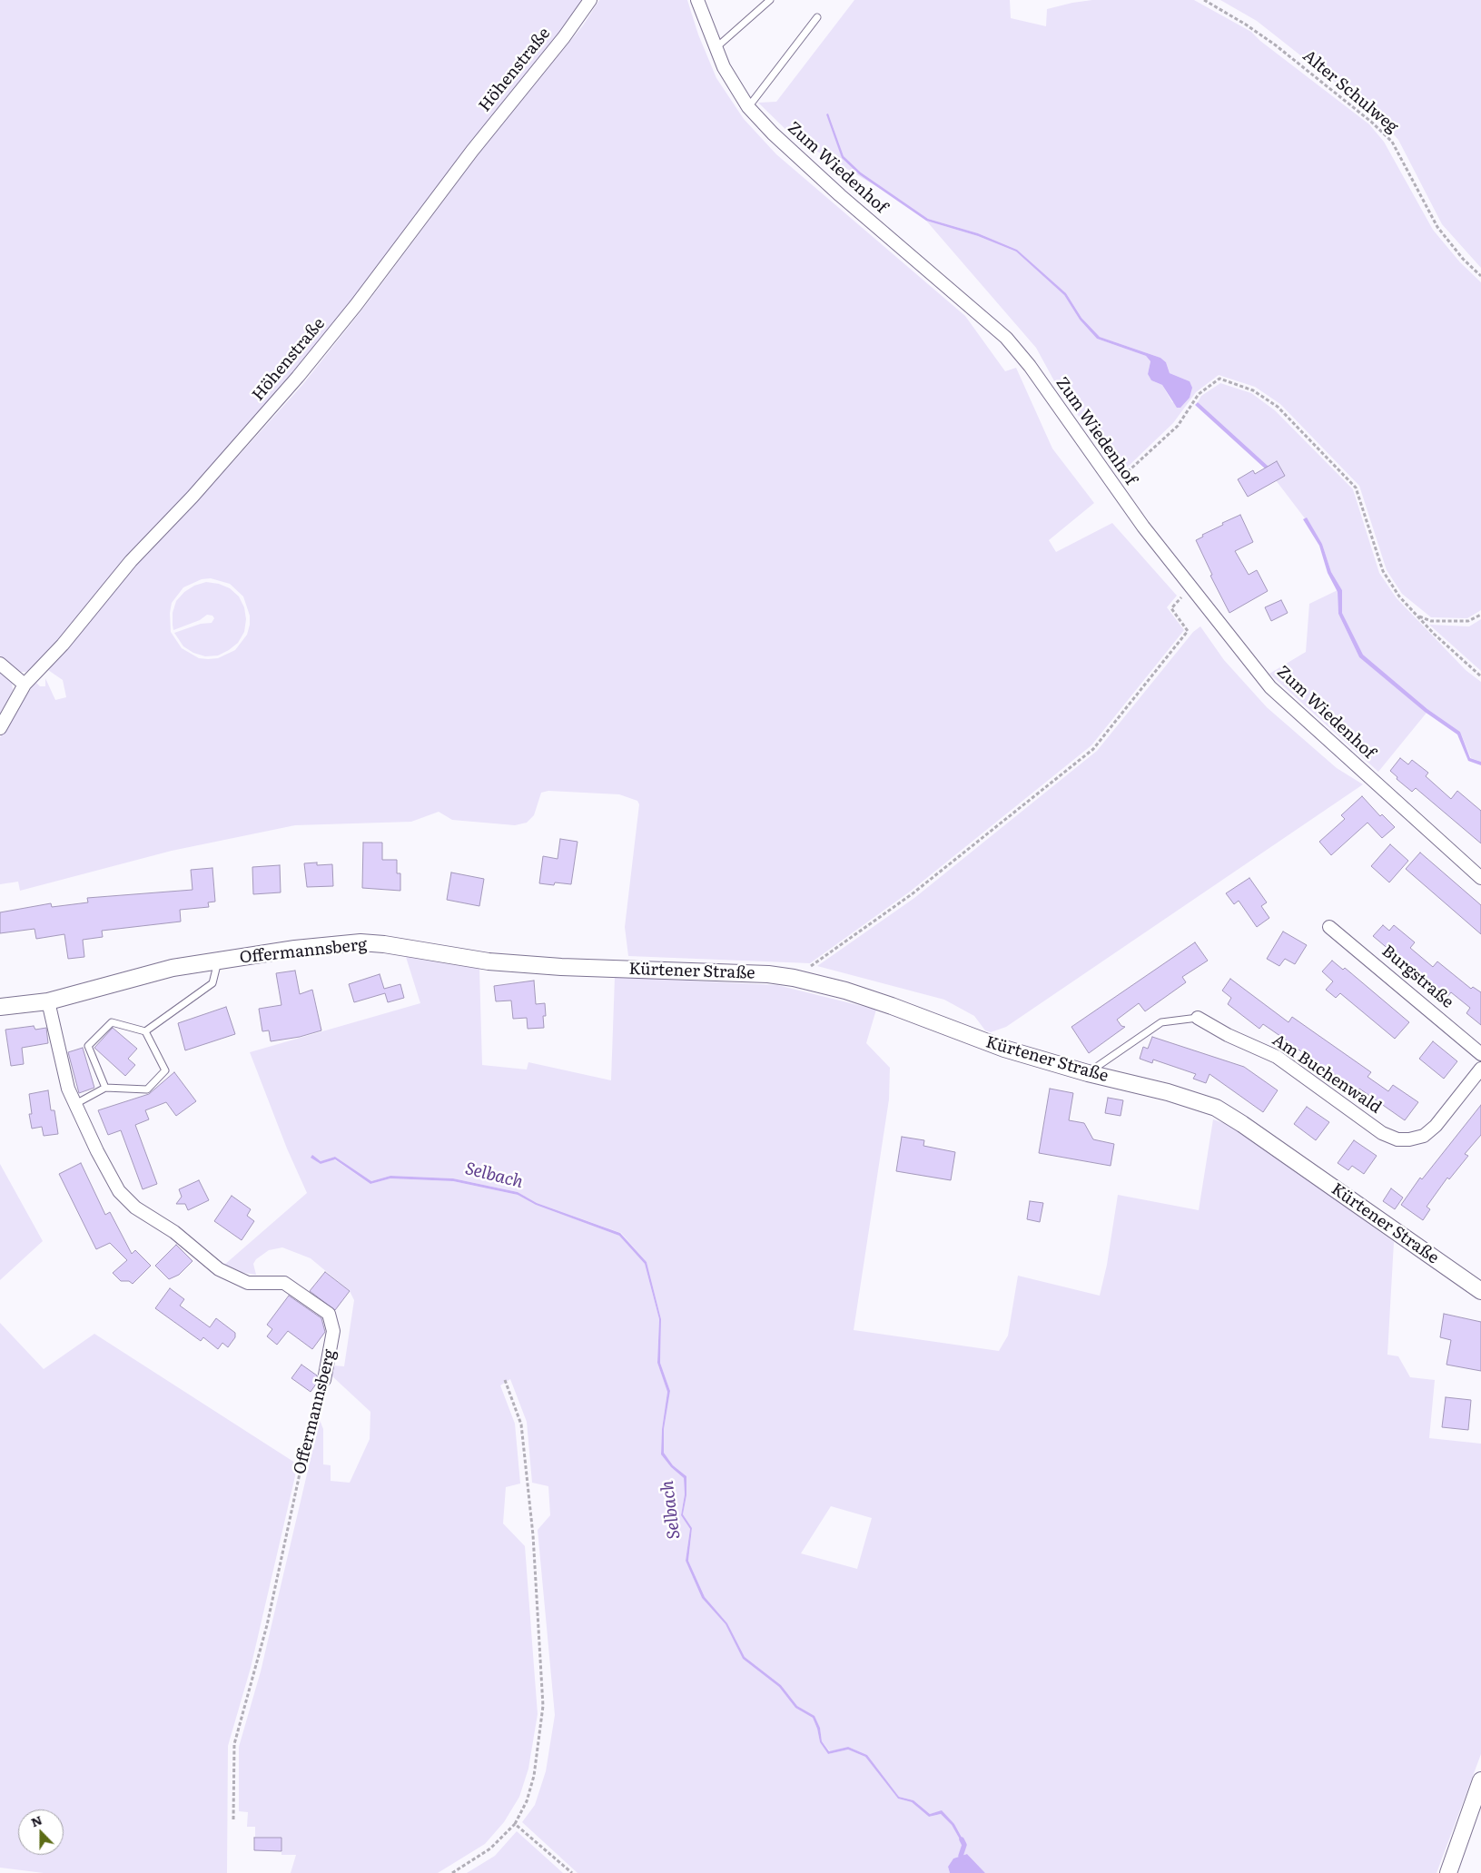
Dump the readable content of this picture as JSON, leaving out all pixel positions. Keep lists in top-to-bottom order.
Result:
{
  "streets": {
    "street": [
      "Höhenstraße",
      "Zum Wiedenhof",
      "Offermannsberg",
      "Kürtener Straße",
      "Burgstraße",
      "Am Buchenwald"
    ],
    "path": ["Alter Schulweg"]
  },
  "crossings": [
    ["Offermannsberg", "Kürtener Straße"],
    ["Kürtener Straße", "Am Buchenwald"]
  ],
  "water": ["Selbach"],
  "north": "top"
}
